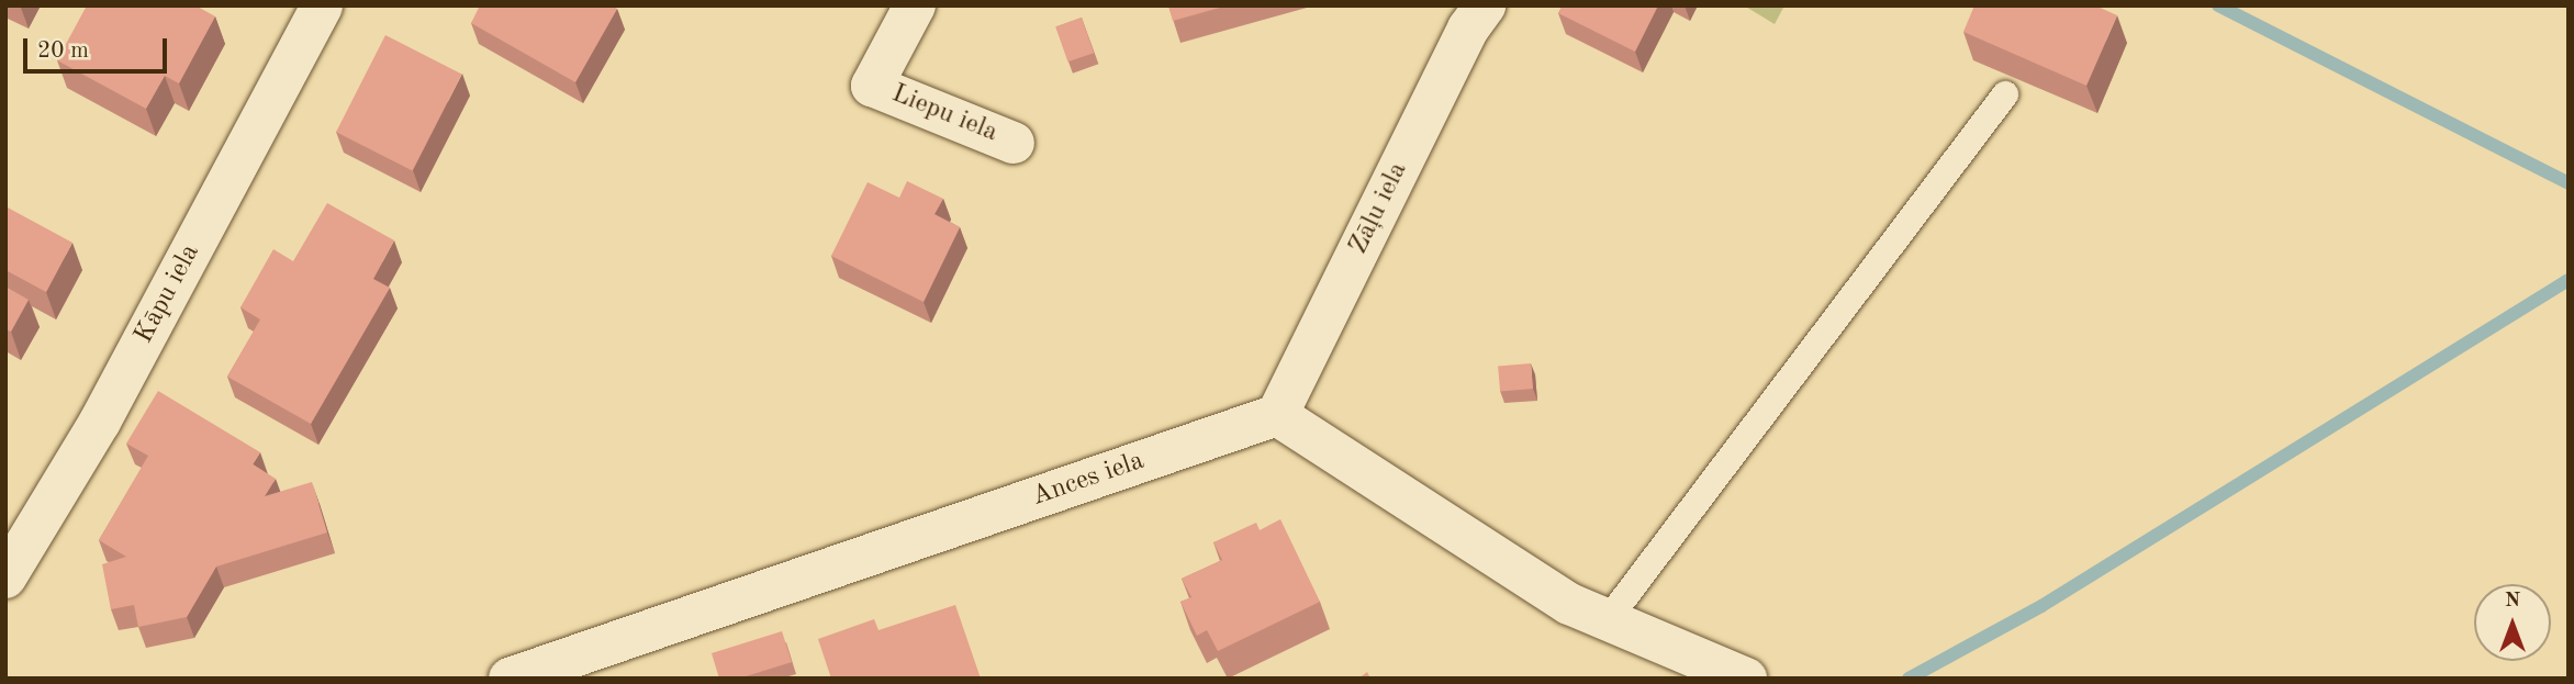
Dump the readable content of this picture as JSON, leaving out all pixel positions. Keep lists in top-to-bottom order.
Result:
{
  "streets": {
    "street": [
      "Liepu iela",
      "Zāļu iela",
      "Kāpu iela",
      "Ances iela"
    ]
  },
  "crossings": [
    ["Zāļu iela", "Ances iela"]
  ],
  "scale_bar": "20 m",
  "north": "top"
}
